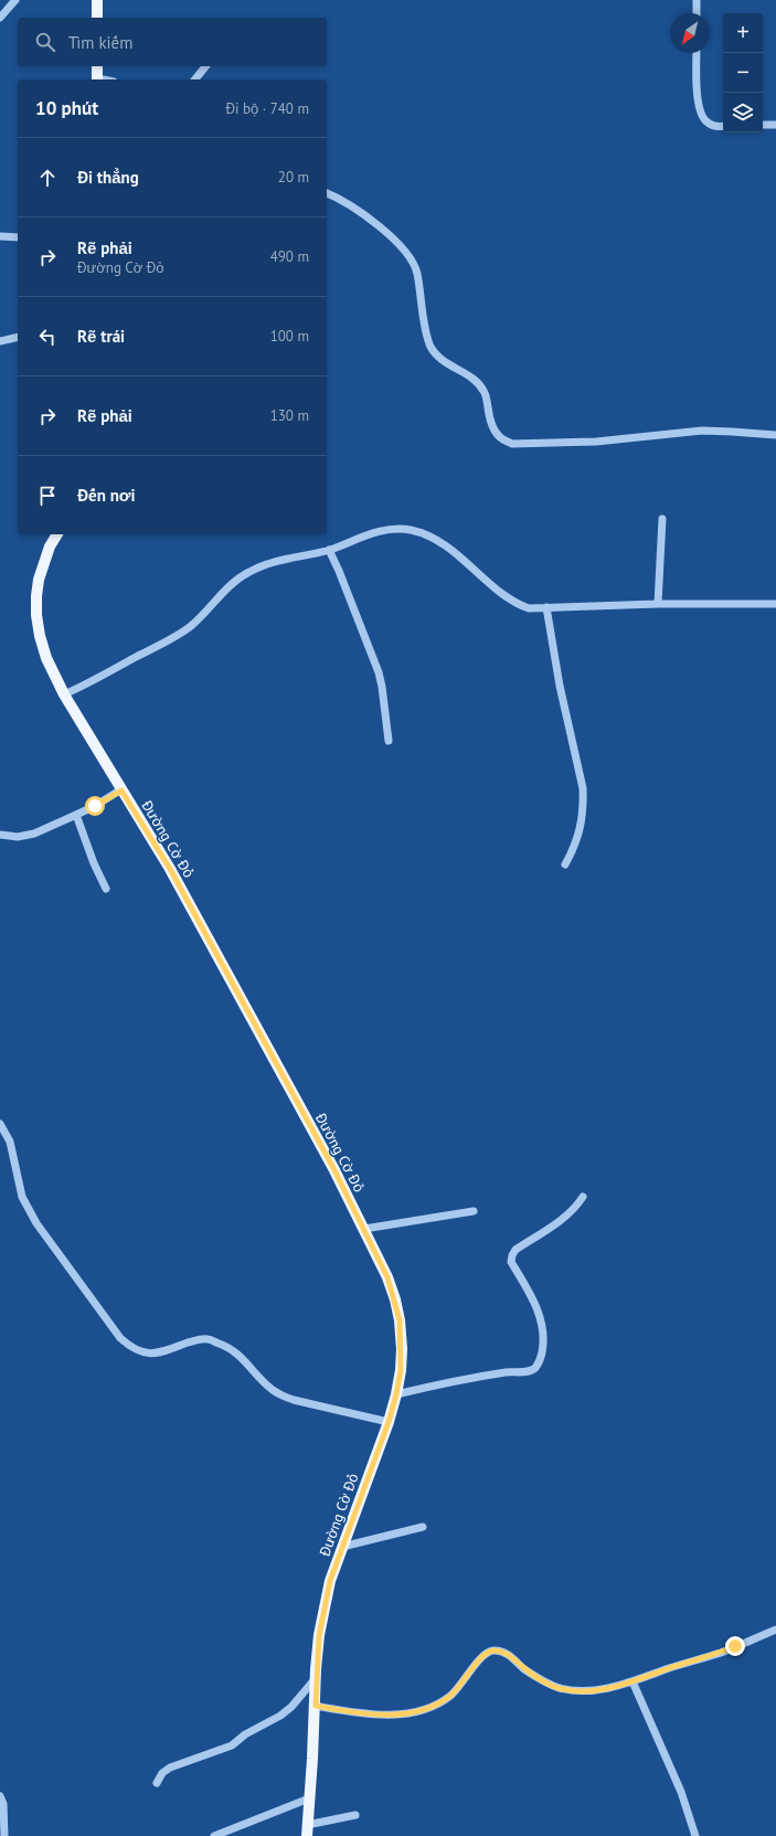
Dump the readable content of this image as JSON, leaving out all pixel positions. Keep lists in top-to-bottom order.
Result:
{
  "streets": {
    "main road": ["Đường Cờ Đỏ"]
  },
  "north": "bottom left",
  "page": {
    "map_buttons": ["+", "−"],
    "search": "Tìm kiếm",
    "heading": ["10 phút", "Đi bộ · 740 m"],
    "list": [
      ["Đi thẳng", "20 m"],
      ["Rẽ phải", "Đường Cờ Đỏ", "490 m"],
      ["Rẽ trái", "100 m"],
      ["Rẽ phải", "130 m"],
      "Đến nơi"
    ]
  }
}
